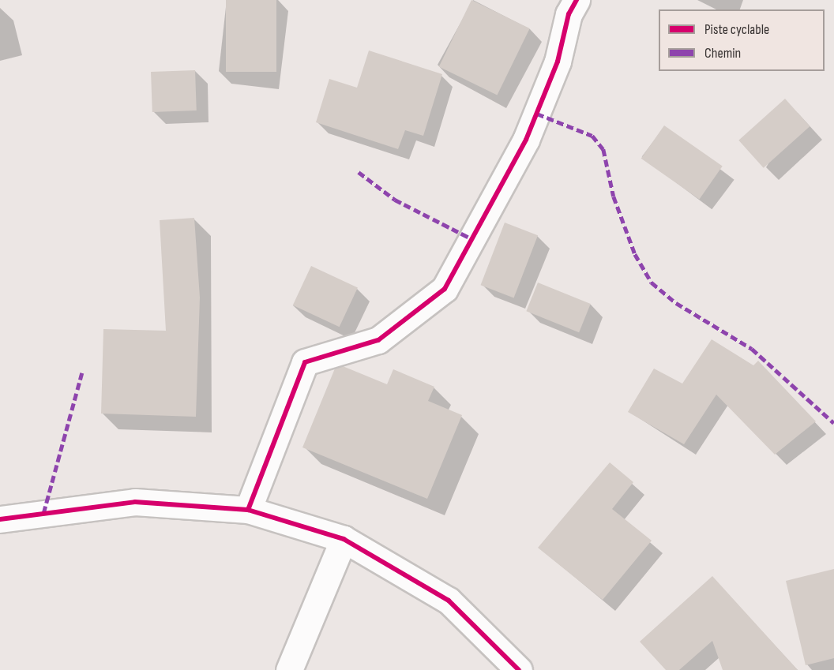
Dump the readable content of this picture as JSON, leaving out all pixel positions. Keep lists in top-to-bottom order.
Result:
{
  "legend": ["Piste cyclable", "Chemin"]
}
